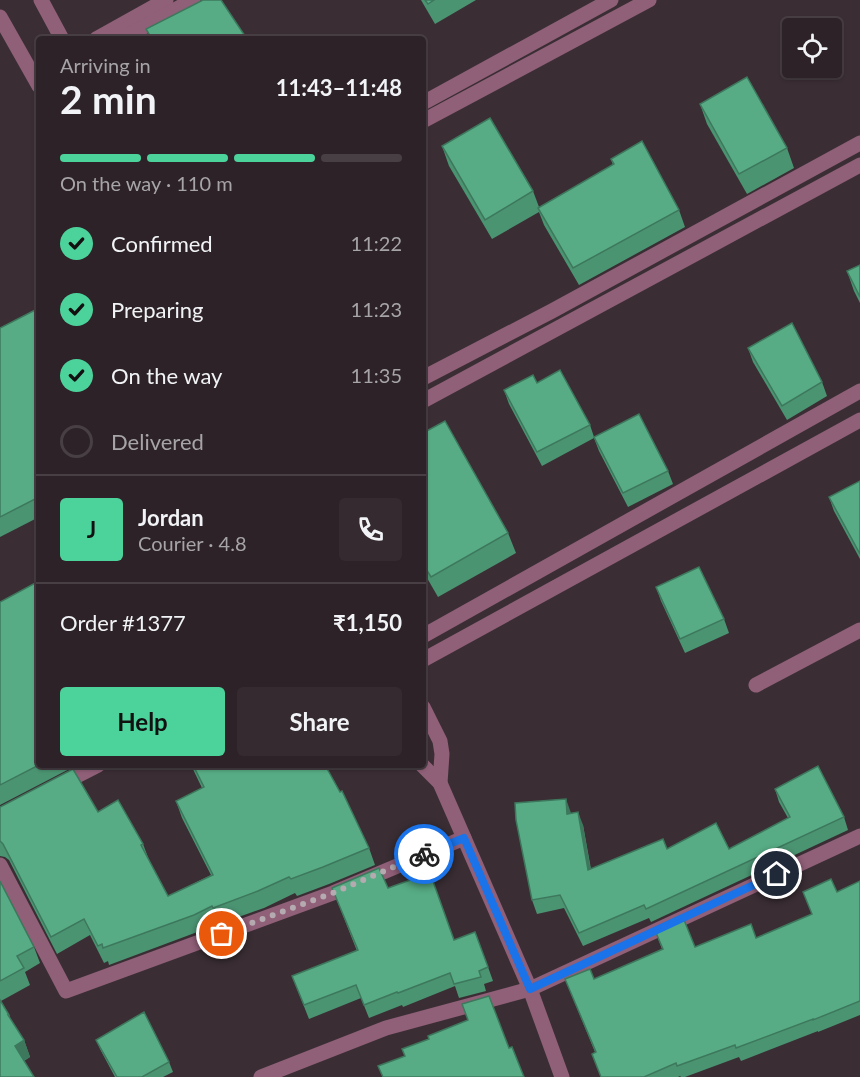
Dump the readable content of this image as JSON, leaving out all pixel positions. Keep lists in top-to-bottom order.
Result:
{
  "page": {
    "heading": ["2 min", "Arriving in", "11:43–11:48"],
    "panel": [
      "Jordan",
      "Courier · 4.8",
      "Order #1377",
      "₹1,150"
    ],
    "bar": "On the way · 110 m",
    "list": [
      ["Confirmed", "11:22"],
      ["Preparing", "11:23"],
      ["On the way", "11:35"],
      "Delivered"
    ],
    "round": "J",
    "buttons": ["Help", "Share"]
  }
}
